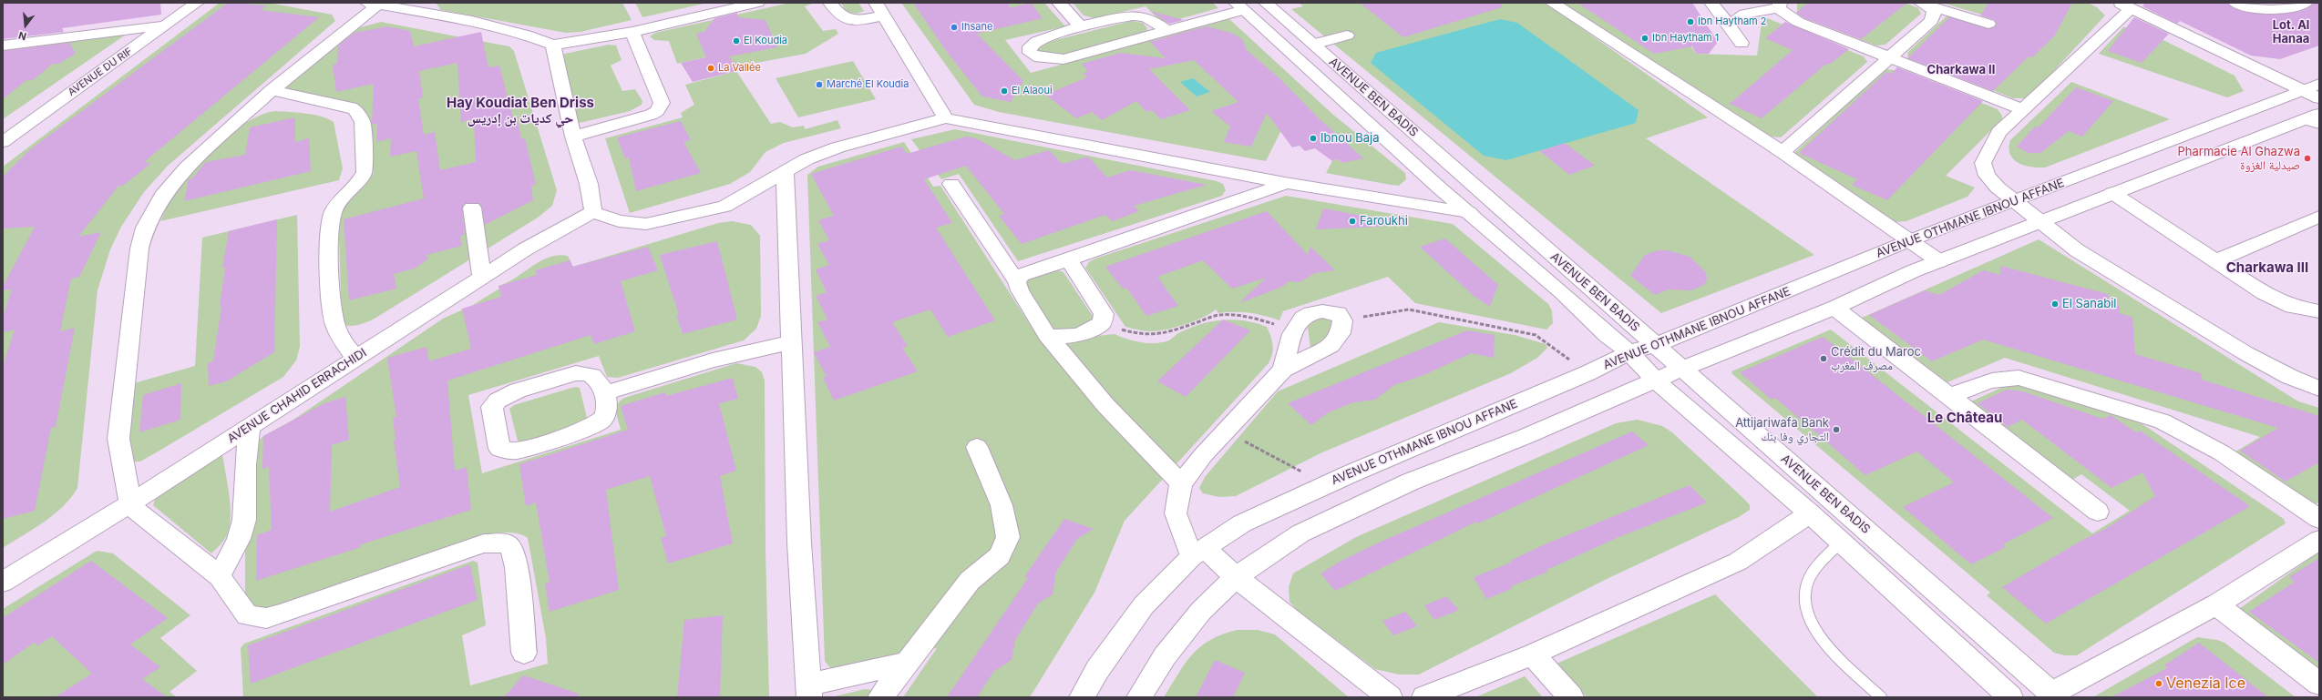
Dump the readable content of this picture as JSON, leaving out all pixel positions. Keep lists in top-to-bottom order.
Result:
{
  "streets": {
    "street": [
      "AVENUE DU RIF",
      "AVENUE BEN BADIS",
      "AVENUE OTHMANE IBNOU AFFANE",
      "AVENUE CHAHID ERRACHIDI"
    ]
  },
  "crossings": [
    ["AVENUE BEN BADIS", "AVENUE OTHMANE IBNOU AFFANE"]
  ],
  "districts": [
    "Lot. Al Hanaa",
    "Charkawa II",
    "Hay Koudiat Ben Driss حي كديات بن إدريس",
    "Charkawa III",
    "Le Château"
  ],
  "places": [
    "Ibn Haytham 2",
    "Ihsane",
    "Ibn Haytham 1",
    "El Koudia",
    "La Vallée",
    "Marché El Koudia",
    "El Alaoui",
    "Ibnou Baja",
    "Pharmacie Al Ghazwa صيدلية الغزوة",
    "Faroukhi",
    "El Sanabil",
    "Crédit du Maroc مصرف المغرب",
    "Attijariwafa Bank التجاري وفا بنك",
    "Venezia Ice"
  ],
  "north": "bottom"
}
